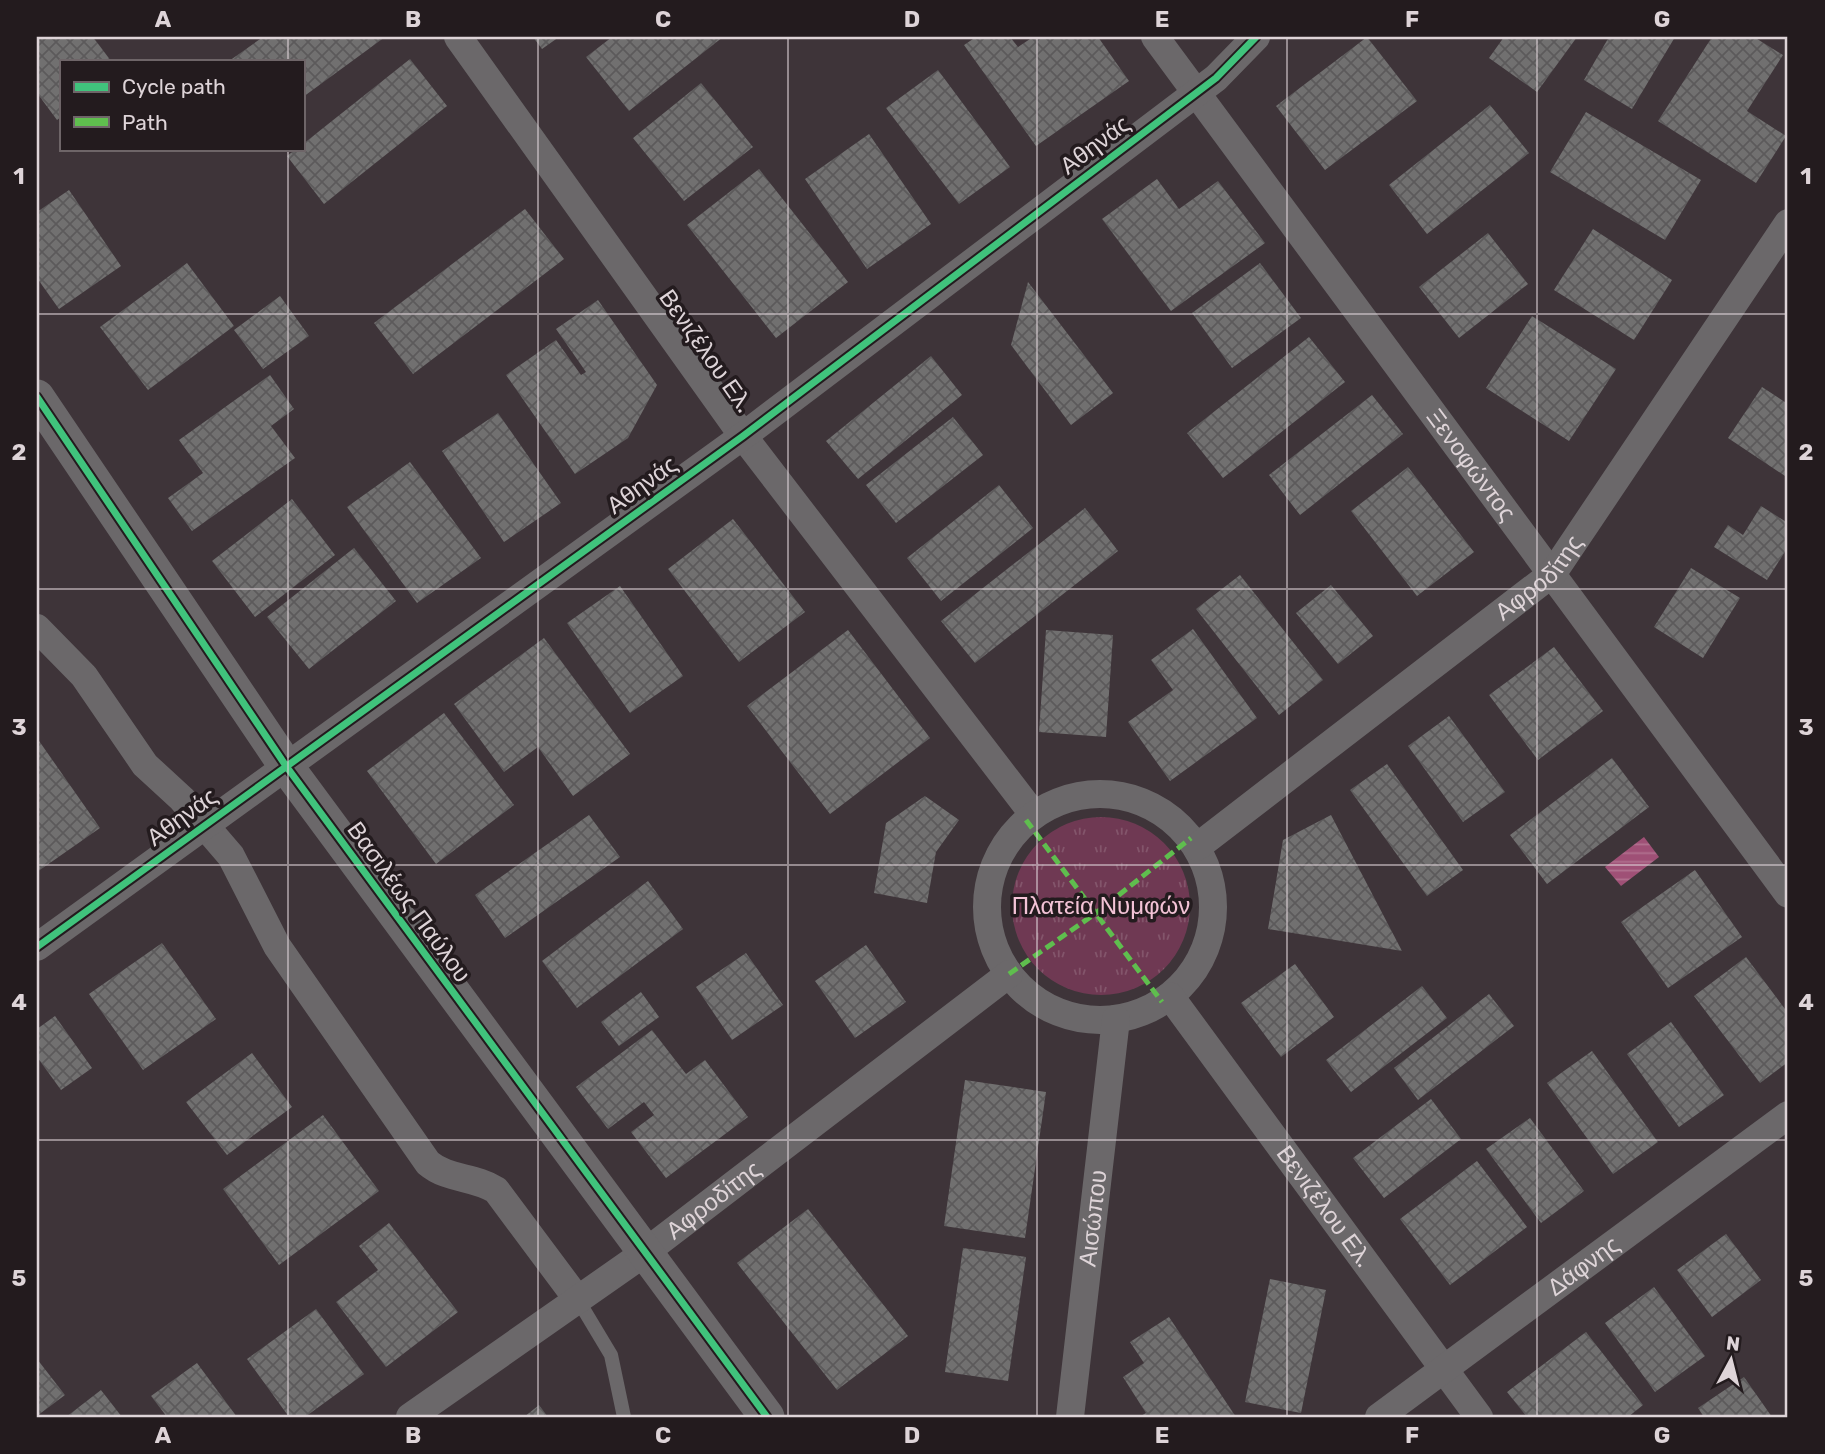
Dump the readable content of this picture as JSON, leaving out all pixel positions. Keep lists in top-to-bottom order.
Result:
{
  "streets": {
    "street": [
      "Αθηνάς",
      "Βενιζέλου Ελ.",
      "Ξενοφώντος",
      "Αφροδίτης",
      "Βασιλέως Παύλου",
      "Αισώπου",
      "Δάφνης"
    ]
  },
  "crossings": [
    ["Αθηνάς", "Βενιζέλου Ελ."],
    ["Αθηνάς", "Ξενοφώντος"],
    ["Αθηνάς", "Βασιλέως Παύλου"],
    ["Βενιζέλου Ελ.", "Αφροδίτης"],
    ["Βενιζέλου Ελ.", "Αισώπου"],
    ["Βενιζέλου Ελ.", "Δάφνης"],
    ["Ξενοφώντος", "Αφροδίτης"],
    ["Αφροδίτης", "Βασιλέως Παύλου"],
    ["Αφροδίτης", "Αισώπου"]
  ],
  "parks": ["Πλατεία Νυμφών"],
  "legend": ["Cycle path", "Path"],
  "north": "top",
  "grid": {
    "columns": [
      "A",
      "B",
      "C",
      "D",
      "E",
      "F",
      "G"
    ],
    "rows": [
      "1",
      "2",
      "3",
      "4",
      "5"
    ]
  }
}
